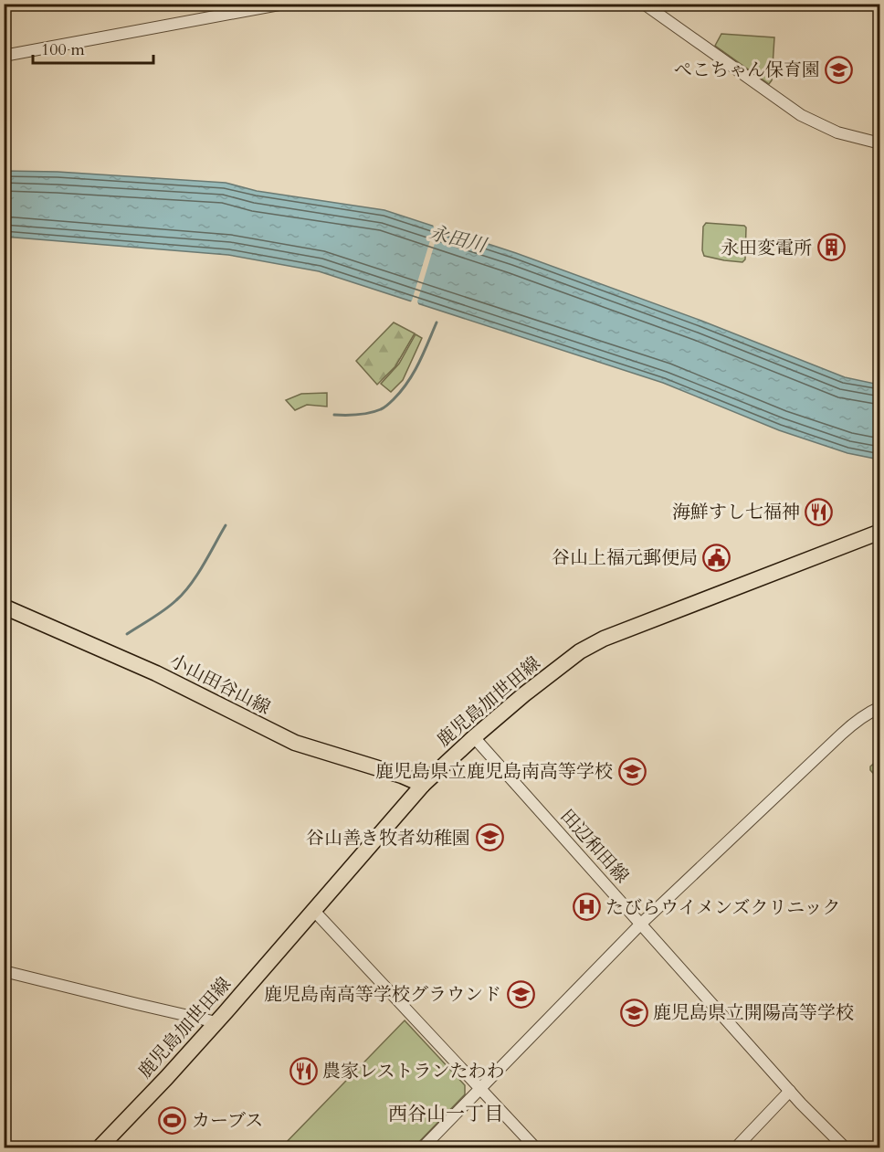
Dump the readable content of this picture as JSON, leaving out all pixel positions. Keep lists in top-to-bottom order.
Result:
{
  "streets": {
    "main road": ["小山田谷山線", "鹿児島加世田線"],
    "street": ["田辺和田線"]
  },
  "crossings": [
    ["小山田谷山線", "鹿児島加世田線"],
    ["鹿児島加世田線", "田辺和田線"]
  ],
  "districts": ["西谷山一丁目"],
  "water": ["永田川"],
  "places": {
    "school or university": [
      "ぺこちゃん保育園",
      "鹿児島県立鹿児島南高等学校",
      "谷山善き牧者幼稚園",
      "鹿児島南高等学校グラウンド",
      "鹿児島県立開陽高等学校"
    ],
    "building": ["永田変電所"],
    "restaurant": ["海鮮すし七福神", "農家レストランたわわ"],
    "public building": ["谷山上福元郵便局"],
    "hospital": ["たびらウイメンズクリニック"],
    "sports": ["カーブス"]
  },
  "scale_bar": "100 m"
}
